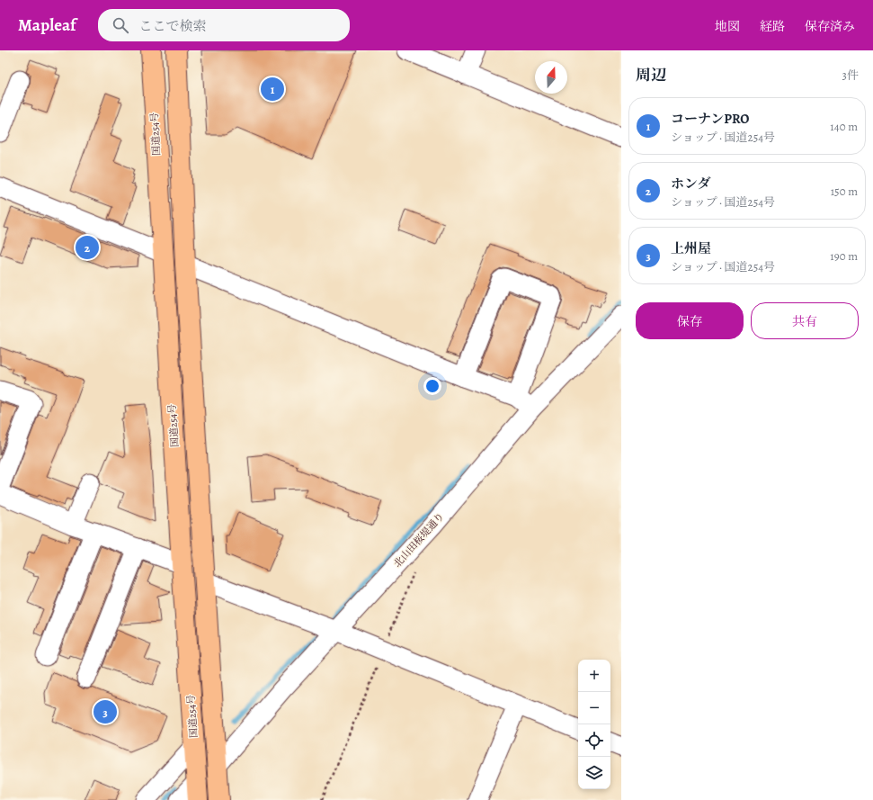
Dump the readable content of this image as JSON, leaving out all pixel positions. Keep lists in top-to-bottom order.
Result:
{
  "streets": {
    "highway": ["国道254号"],
    "street": ["北山田桜堤通り"]
  },
  "north": "top",
  "page": {
    "header": "Mapleaf",
    "search": "ここで検索",
    "nav": ["地図", "経路", "保存済み"],
    "heading": ["周辺", "3件"],
    "pins": ["1", "2", "3"],
    "list": [
      {
        "mark": "1",
        "name": "コーナンPRO",
        "note": "ショップ · 国道254号",
        "value": "140 m"
      },
      {
        "mark": "2",
        "name": "ホンダ",
        "note": "ショップ · 国道254号",
        "value": "150 m"
      },
      {
        "mark": "3",
        "name": "上州屋",
        "note": "ショップ · 国道254号",
        "value": "190 m"
      }
    ],
    "buttons": ["保存", "共有"],
    "map_buttons": ["+", "−"]
  }
}
